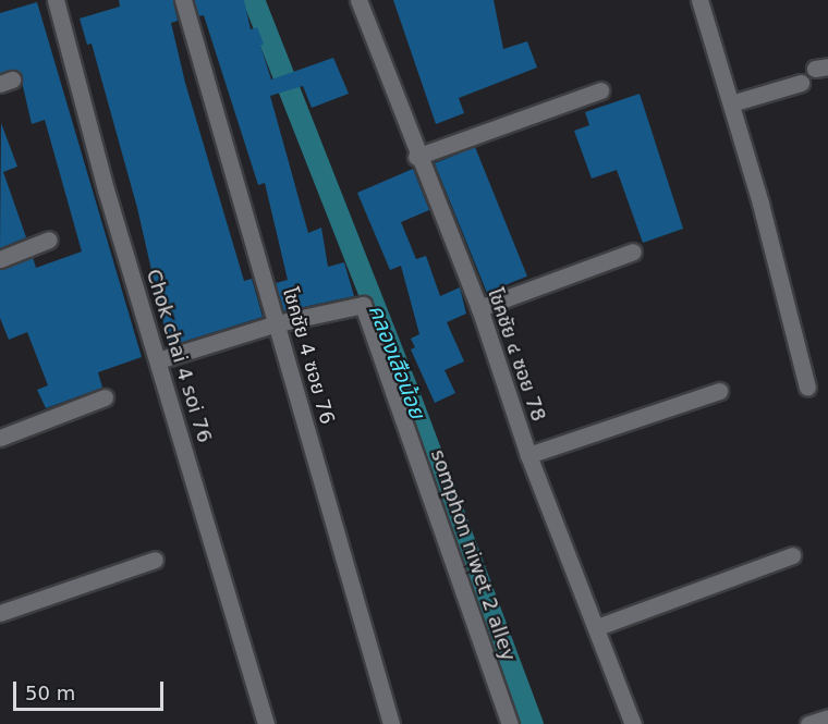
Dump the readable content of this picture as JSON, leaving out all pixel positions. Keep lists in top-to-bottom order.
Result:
{
  "streets": {
    "street": [
      "โชคชัย ๔ ซอย 78",
      "Chok chai 4 soi 76",
      "โชคชัย 4 ซอย 76",
      "somphon niwet 2 alley"
    ]
  },
  "crossings": [
    ["Chok chai 4 soi 76", "somphon niwet 2 alley"],
    ["โชคชัย 4 ซอย 76", "somphon niwet 2 alley"]
  ],
  "water": ["คลองเสือน้อย"],
  "scale_bar": "50 m"
}
